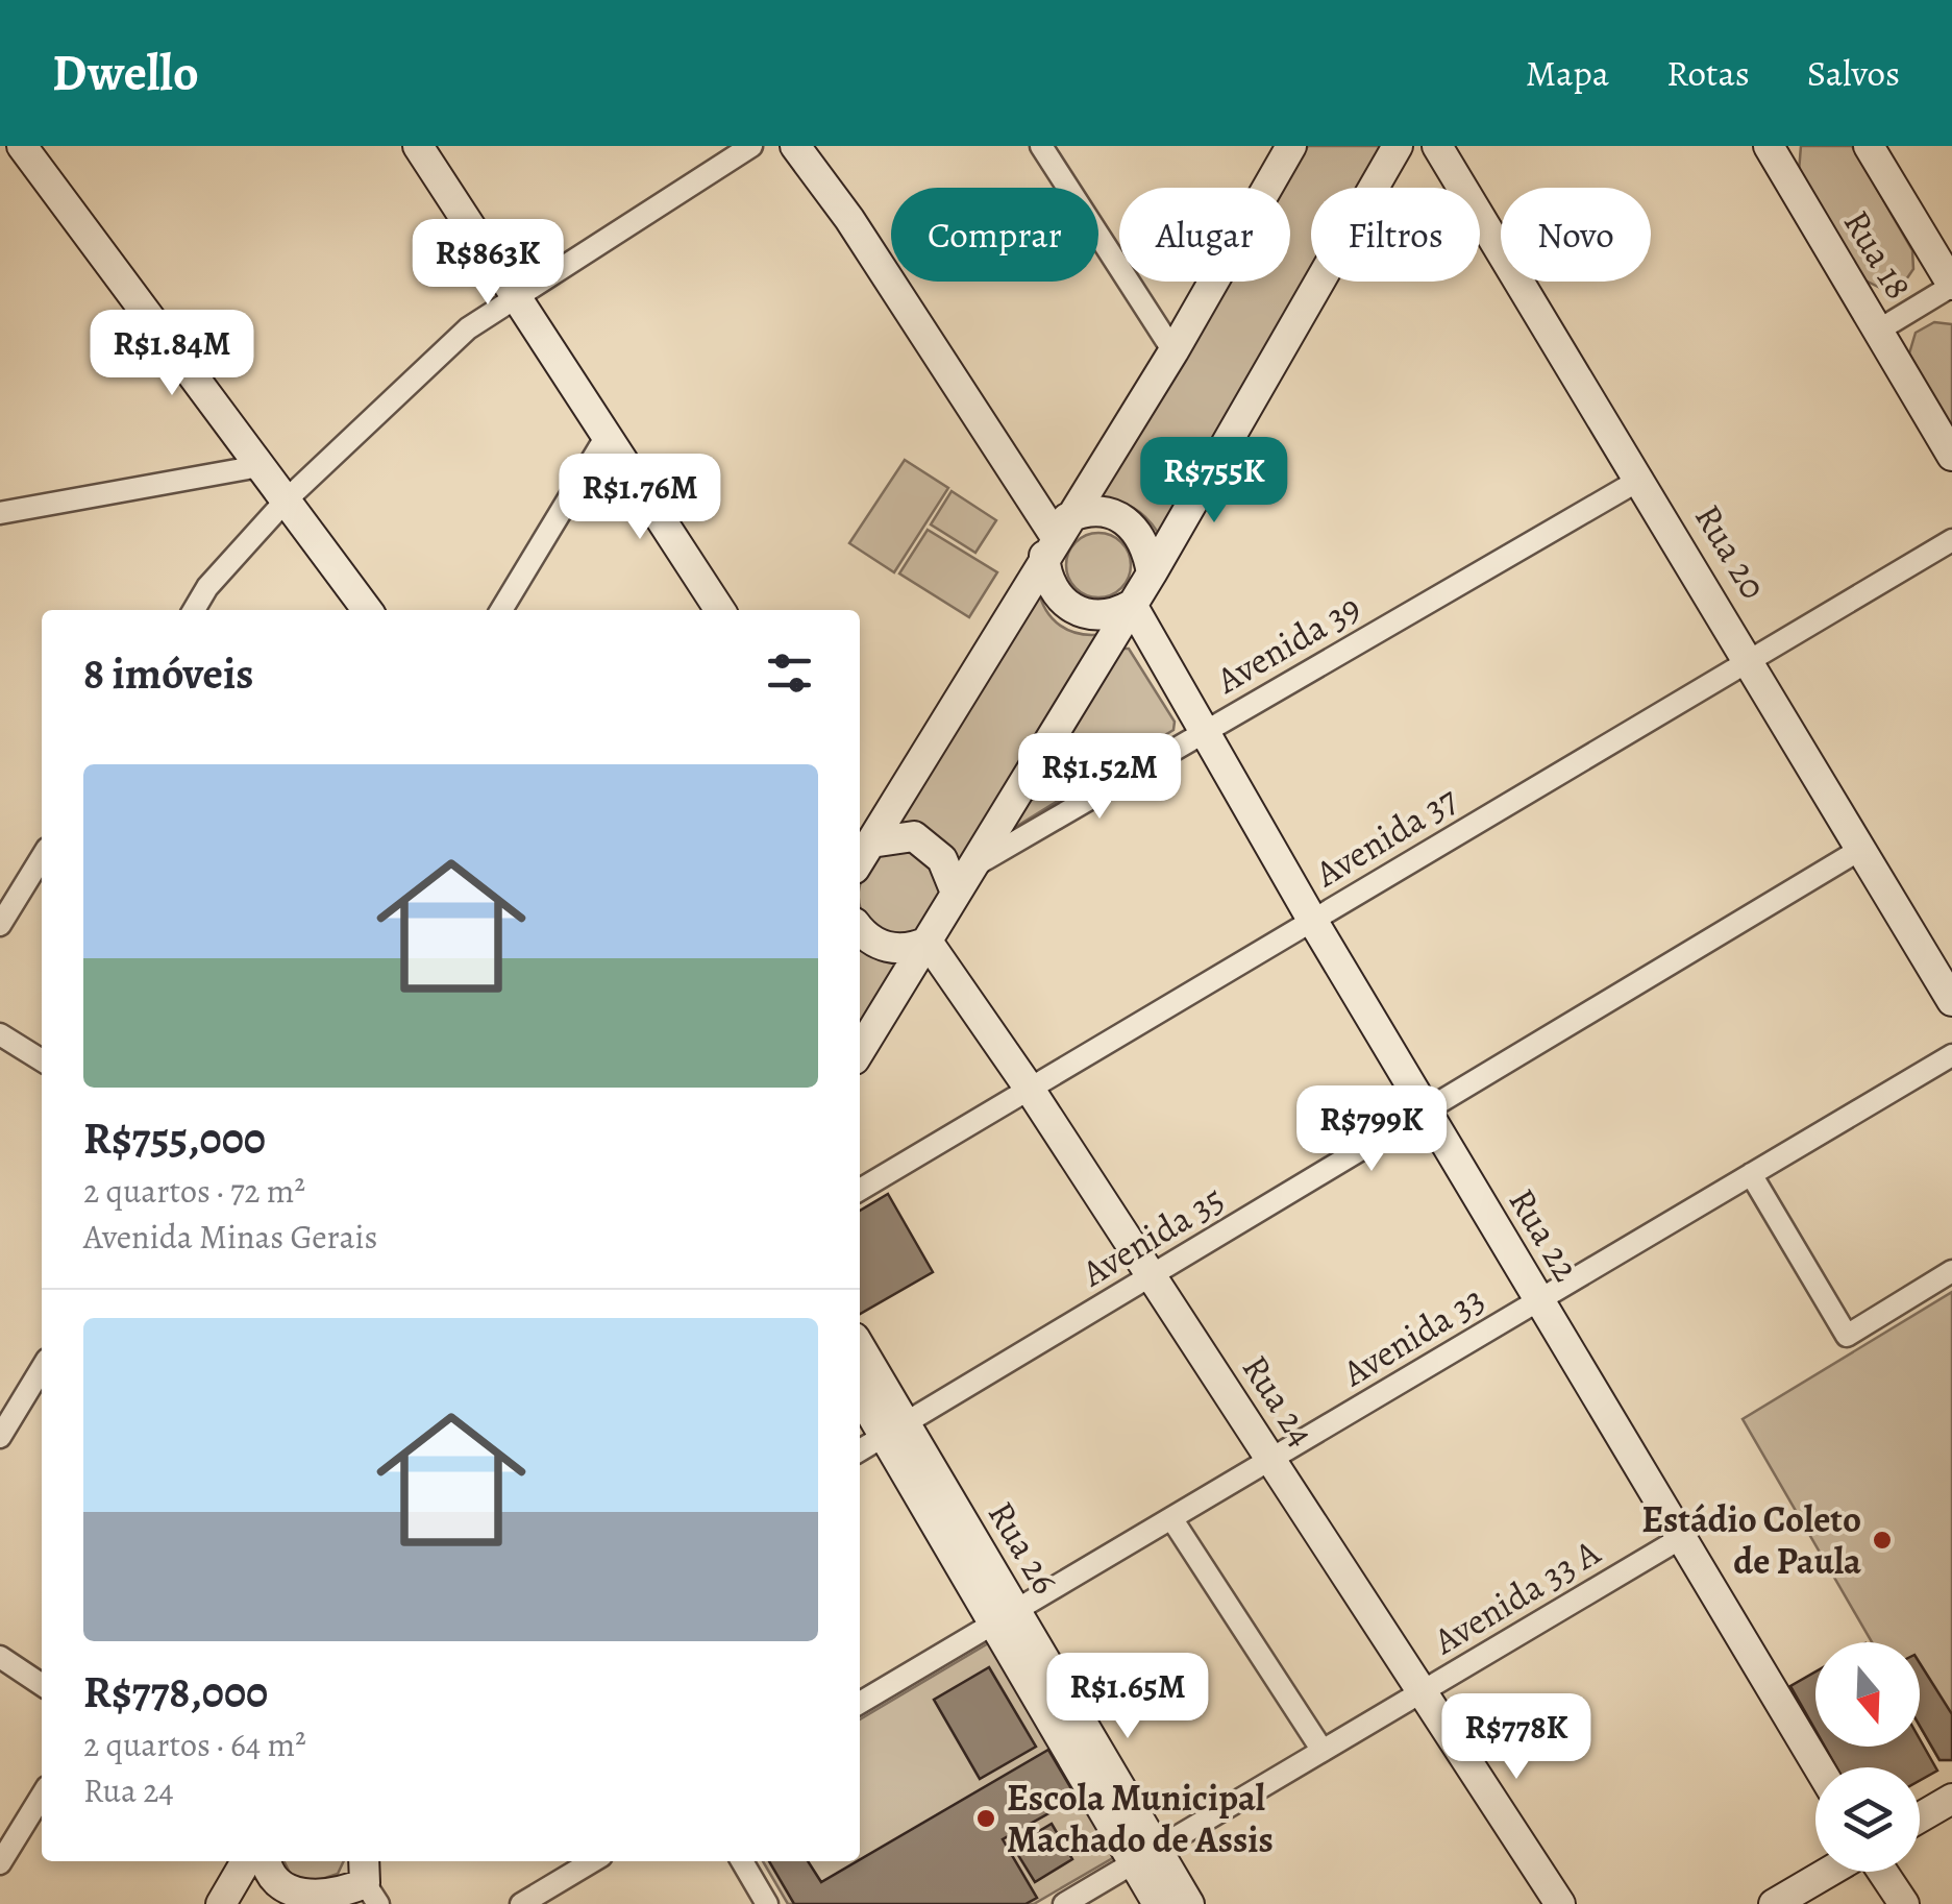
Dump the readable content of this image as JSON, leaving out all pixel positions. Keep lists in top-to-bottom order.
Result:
{
  "streets": {
    "street": [
      "Rua 18",
      "Rua 20",
      "Avenida 39",
      "Avenida 37",
      "Rua 22",
      "Avenida 35",
      "Avenida 33",
      "Rua 24",
      "Rua 26",
      "Avenida 33 A"
    ]
  },
  "crossings": [
    ["Rua 20", "Avenida 39"],
    ["Rua 20", "Avenida 37"],
    ["Rua 20", "Avenida 35"],
    ["Avenida 39", "Rua 22"],
    ["Avenida 37", "Rua 22"],
    ["Avenida 37", "Rua 24"],
    ["Rua 22", "Avenida 35"],
    ["Rua 22", "Avenida 33"],
    ["Rua 22", "Avenida 33 A"],
    ["Avenida 35", "Rua 24"],
    ["Avenida 35", "Rua 26"],
    ["Avenida 33", "Rua 24"],
    ["Avenida 33", "Rua 26"],
    ["Rua 24", "Avenida 33 A"],
    ["Rua 26", "Avenida 33 A"]
  ],
  "places": ["Estádio Coleto de Paula", "Escola Municipal Machado de Assis"],
  "north": "bottom",
  "page": {
    "header": "Dwello",
    "nav": ["Mapa", "Rotas", "Salvos"],
    "chip": [
      "Comprar",
      "Alugar",
      "Filtros",
      "Novo"
    ],
    "price": [
      "R$863K",
      "R$1.84M",
      "R$755K",
      "R$1.76M",
      "R$1.52M",
      "R$799K",
      "R$1.65M",
      "R$778K"
    ],
    "heading": "8 imóveis",
    "list": [
      {
        "name": "R$755,000",
        "note": "2 quartos · 72 m² · Avenida Minas Gerais"
      },
      {
        "name": "R$778,000",
        "note": "2 quartos · 64 m² · Rua 24"
      }
    ]
  }
}
